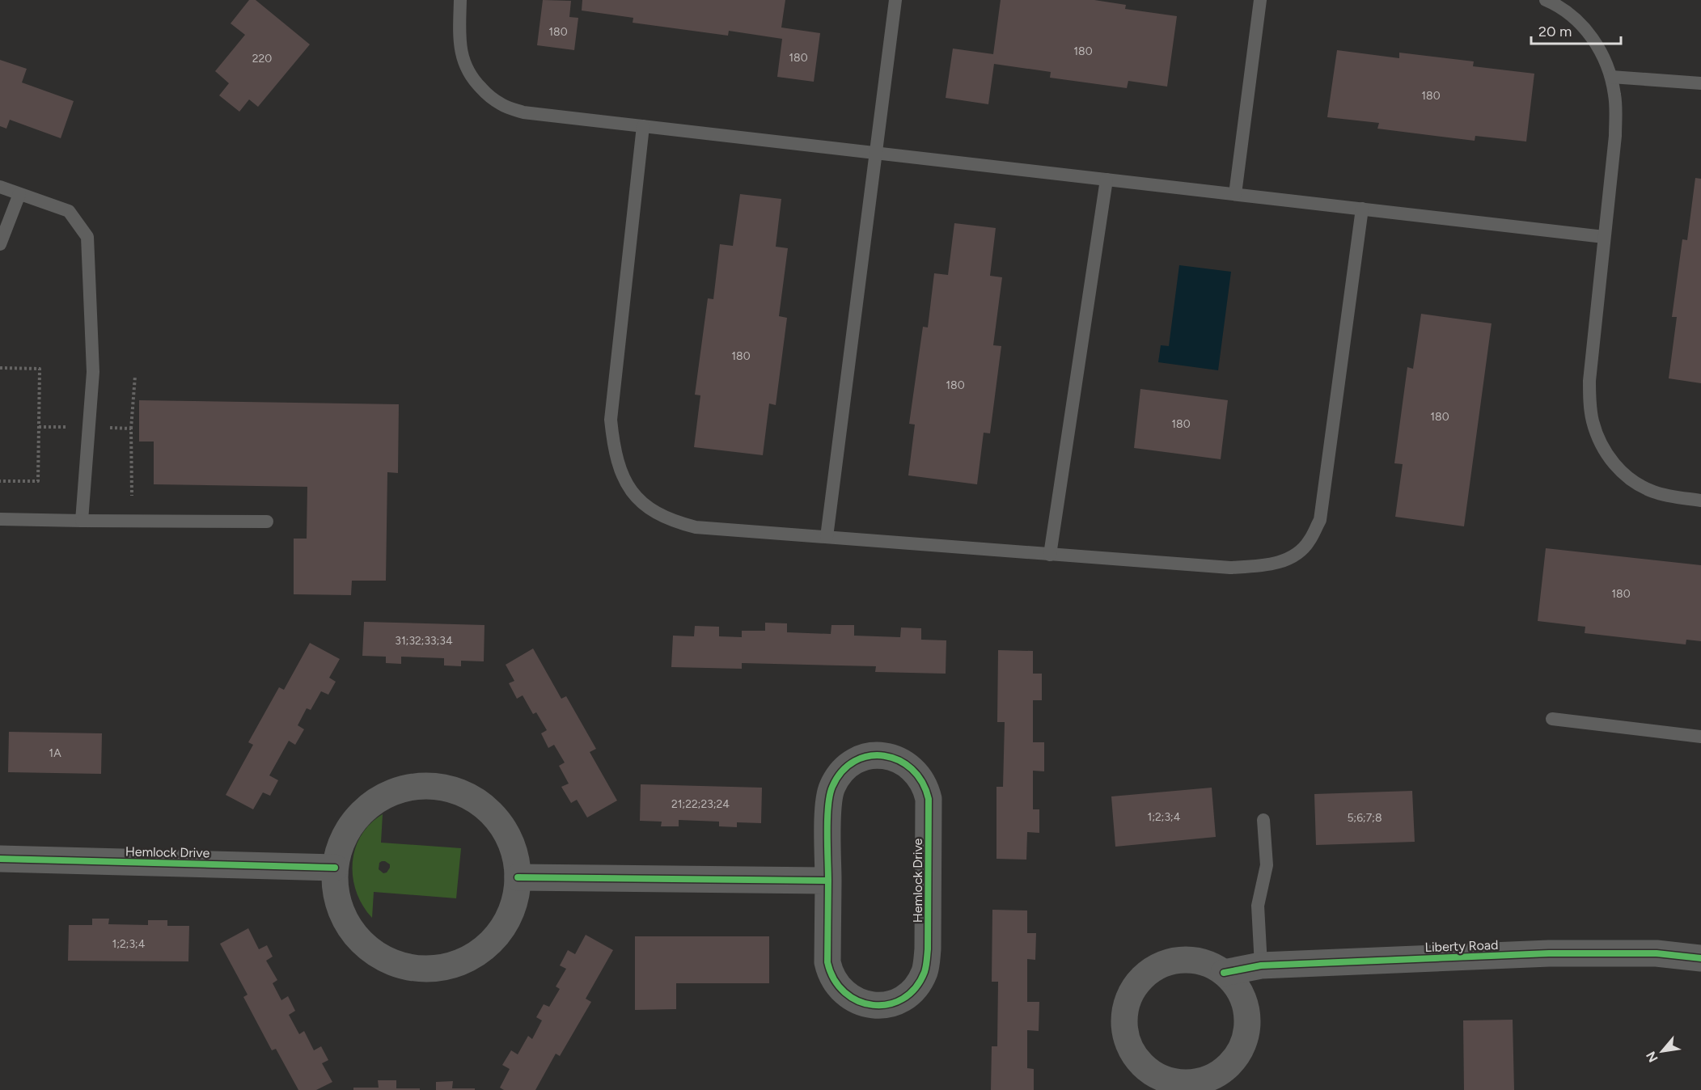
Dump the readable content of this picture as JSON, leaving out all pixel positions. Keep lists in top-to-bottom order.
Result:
{
  "streets": {
    "street": ["Hemlock Drive", "Liberty Road"]
  },
  "house_numbers": [
    "180",
    "180",
    "180",
    "220",
    "180",
    "180",
    "180",
    "180",
    "180",
    "180",
    "31;32;33;34",
    "1A",
    "21;22;23;24",
    "1;2;3;4",
    "5;6;7;8",
    "1;2;3;4"
  ],
  "scale_bar": "20 m",
  "north": "bottom left"
}
